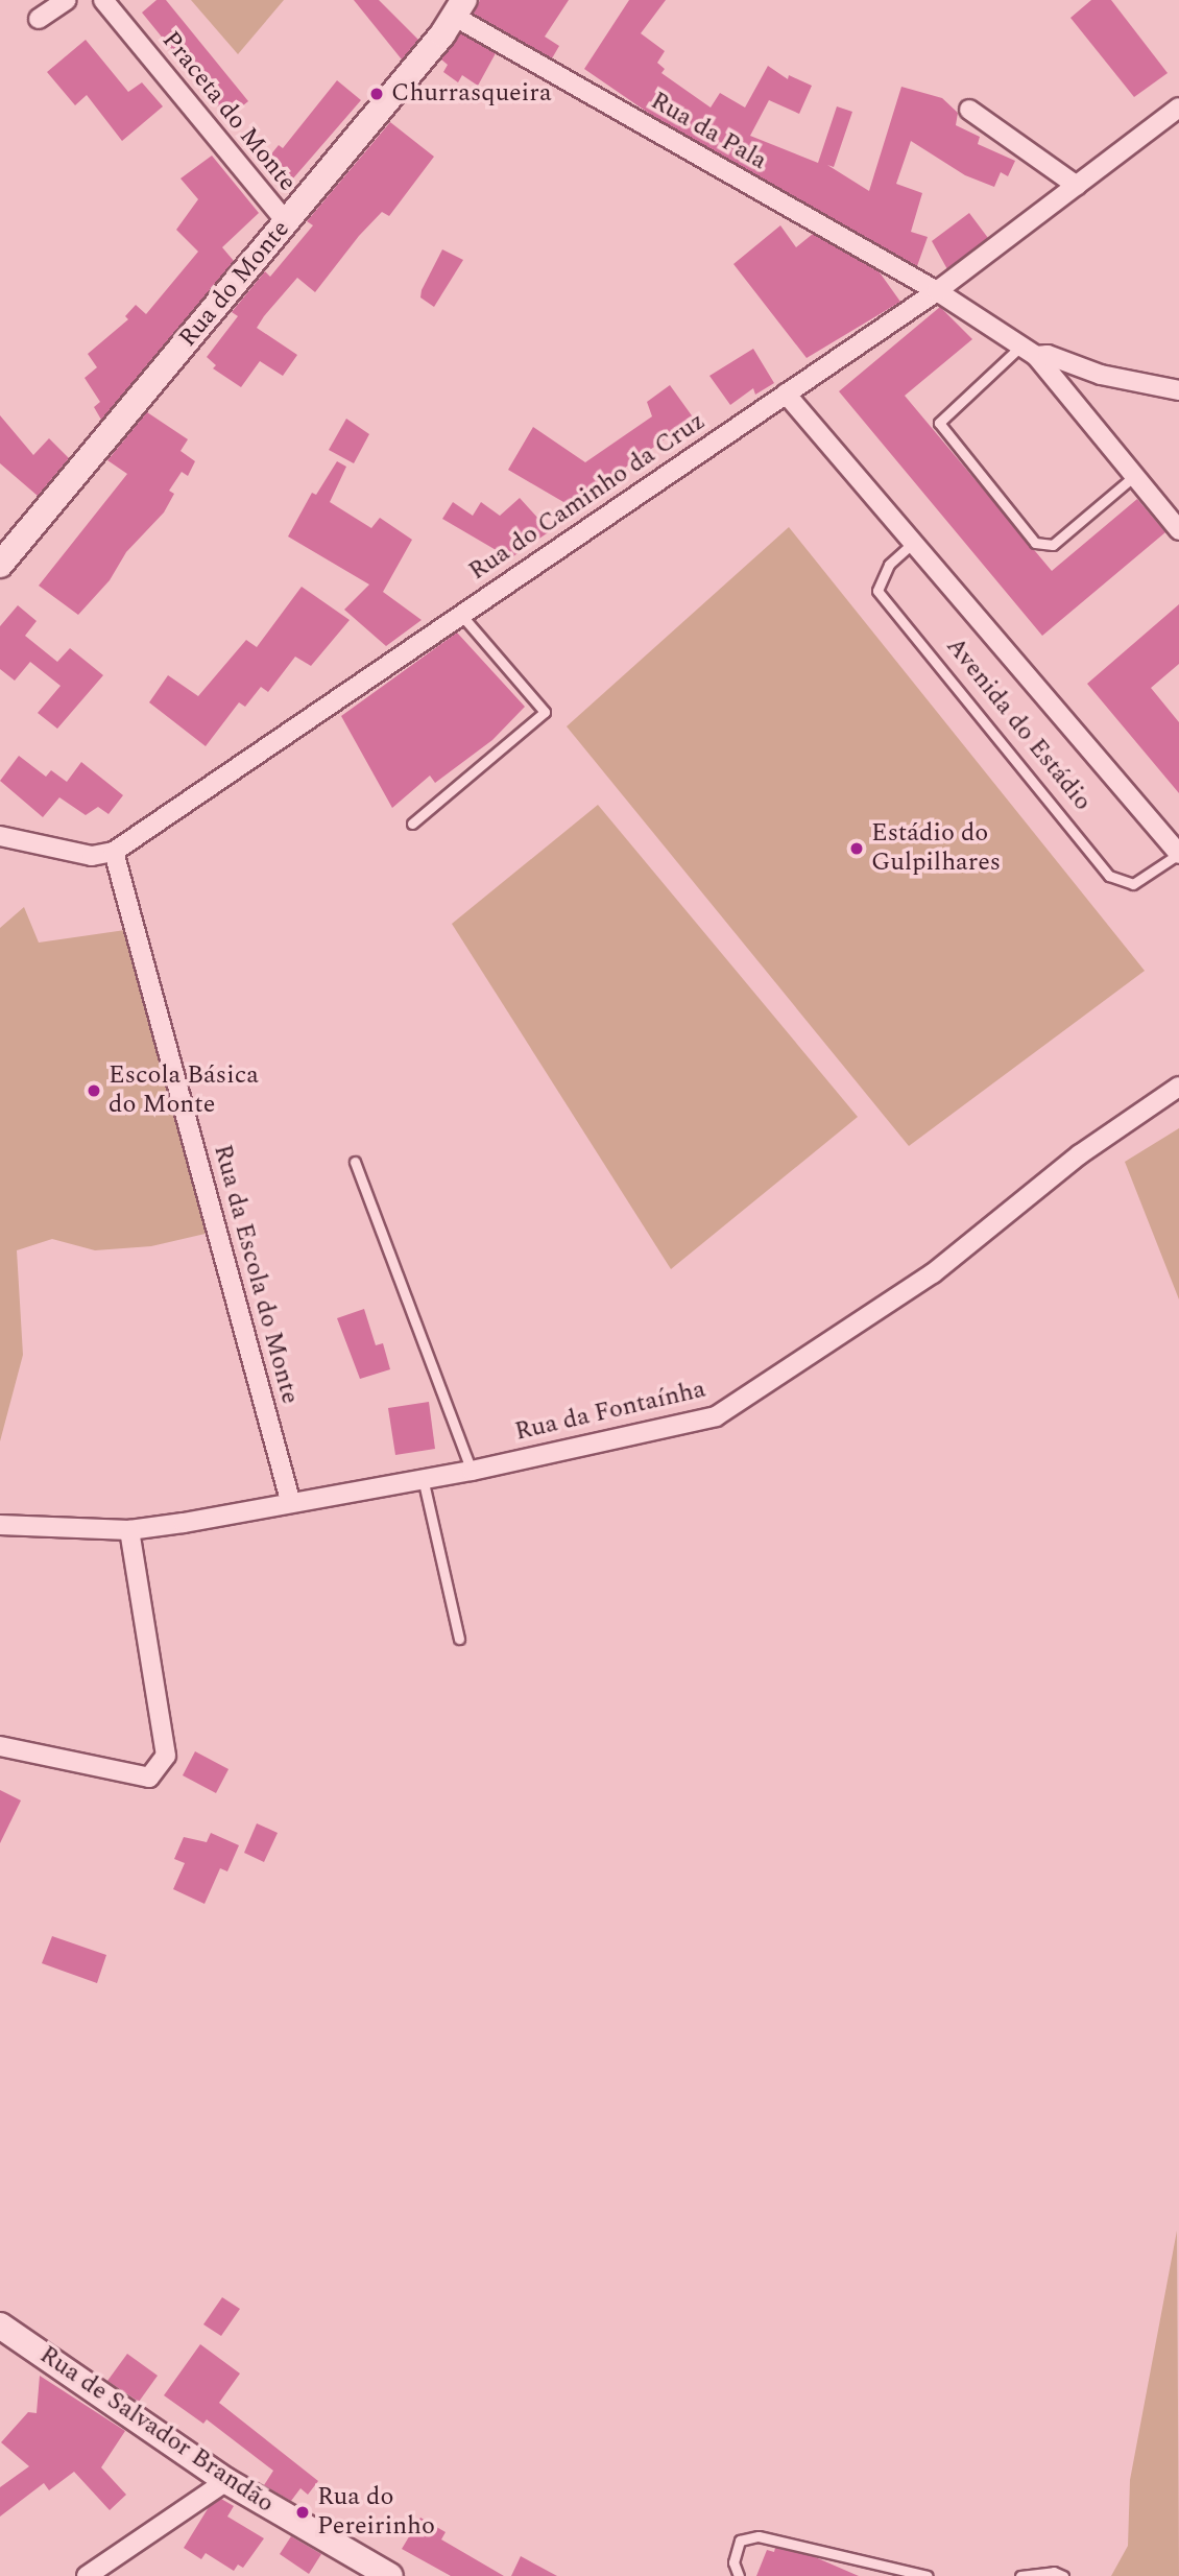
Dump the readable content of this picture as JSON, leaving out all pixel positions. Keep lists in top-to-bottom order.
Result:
{
  "streets": {
    "street": [
      "Praceta do Monte",
      "Rua da Pala",
      "Rua do Monte",
      "Rua do Caminho da Cruz",
      "Avenida do Estádio",
      "Rua da Escola do Monte",
      "Rua da Fontaínha",
      "Rua de Salvador Brandão"
    ]
  },
  "crossings": [
    ["Praceta do Monte", "Rua do Monte"],
    ["Rua da Pala", "Rua do Monte"],
    ["Rua da Pala", "Rua do Caminho da Cruz"],
    ["Rua do Caminho da Cruz", "Avenida do Estádio"],
    ["Rua do Caminho da Cruz", "Rua da Escola do Monte"],
    ["Rua da Escola do Monte", "Rua da Fontaínha"]
  ],
  "places": [
    "Churrasqueira",
    "Estádio do Gulpilhares",
    "Escola Básica do Monte",
    "Rua do Pereirinho"
  ]
}
